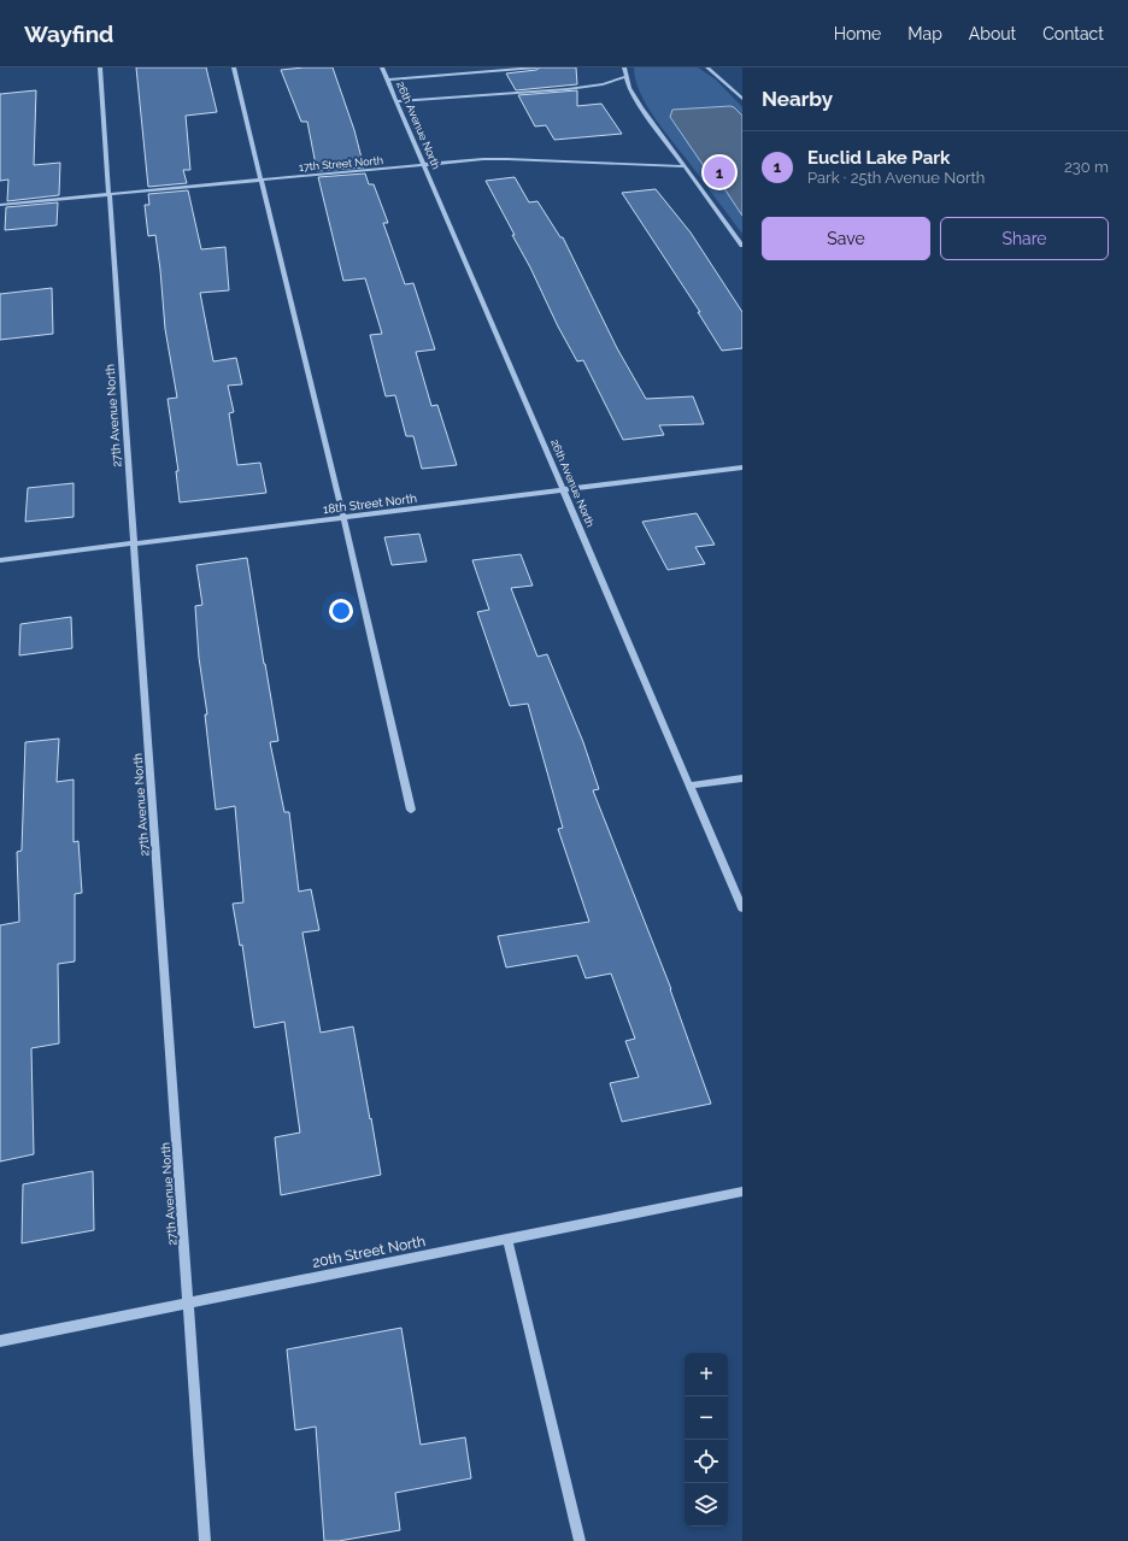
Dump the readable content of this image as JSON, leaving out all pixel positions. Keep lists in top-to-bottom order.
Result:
{
  "streets": {
    "street": [
      "26th Avenue North",
      "17th Street North",
      "27th Avenue North",
      "18th Street North",
      "20th Street North"
    ]
  },
  "crossings": [
    ["26th Avenue North", "17th Street North"],
    ["26th Avenue North", "18th Street North"],
    ["17th Street North", "27th Avenue North"],
    ["27th Avenue North", "18th Street North"],
    ["27th Avenue North", "20th Street North"]
  ],
  "page": {
    "header": "Wayfind",
    "nav": [
      "Home",
      "Map",
      "About",
      "Contact"
    ],
    "heading": "Nearby",
    "list": [
      {
        "mark": "1",
        "name": "Euclid Lake Park",
        "note": "Park · 25th Avenue North",
        "value": "230 m"
      }
    ],
    "pins": "1",
    "buttons": ["Save", "Share"],
    "map_buttons": ["+", "−"]
  }
}
